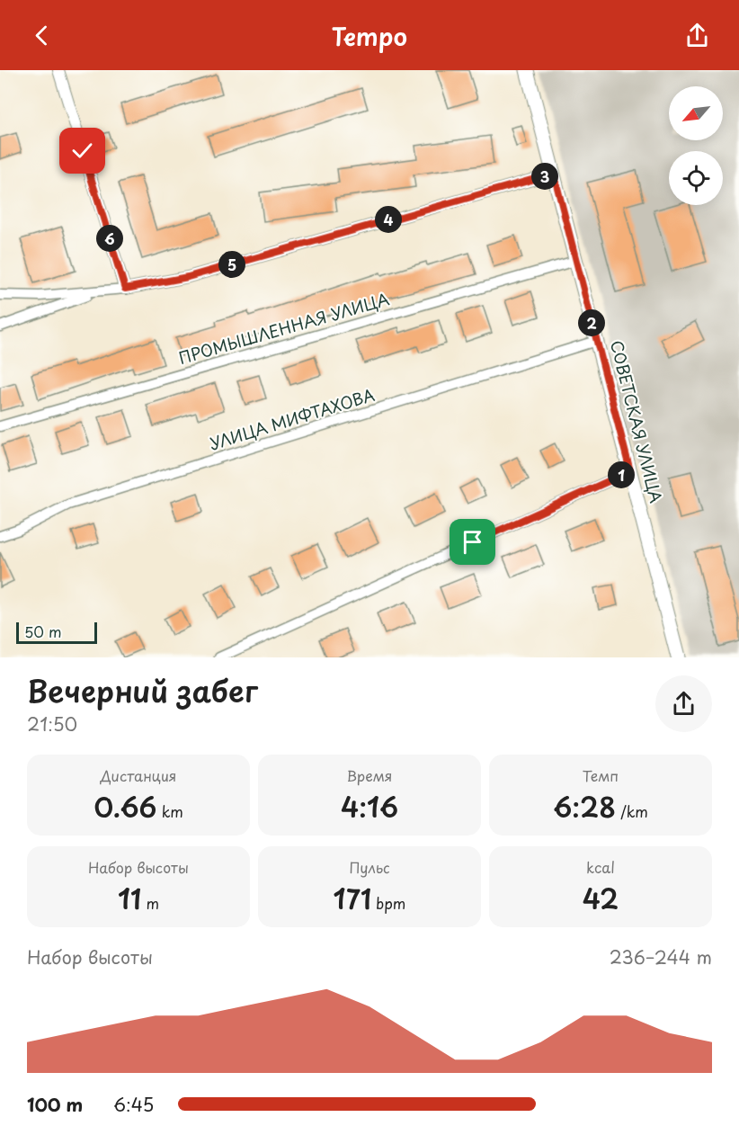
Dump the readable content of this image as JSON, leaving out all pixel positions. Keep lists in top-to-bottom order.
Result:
{
  "streets": {
    "main road": ["СОВЕТСКАЯ УЛИЦА"],
    "street": ["ПРОМЫШЛЕННАЯ УЛИЦА", "УЛИЦА МИФТАХОВА"]
  },
  "crossings": [
    ["ПРОМЫШЛЕННАЯ УЛИЦА", "СОВЕТСКАЯ УЛИЦА"],
    ["УЛИЦА МИФТАХОВА", "СОВЕТСКАЯ УЛИЦА"]
  ],
  "scale_bar": "50 m",
  "north": "bottom left",
  "page": {
    "header": "Tempo",
    "pins": [
      "3",
      "4",
      "6",
      "5",
      "2",
      "1"
    ],
    "scale": "50 m",
    "heading": ["Вечерний забег", "21:50"],
    "stats": [
      ["Дистанция", "0.66 km"],
      ["Время", "4:16"],
      ["Темп", "6:28 /km"],
      ["Набор высоты", "11 m"],
      ["Пульс", "171 bpm"],
      ["kcal", "42"]
    ],
    "chart": ["Набор высоты", "236–244 m"],
    "list": [
      {
        "name": "100 m",
        "note": "6:45"
      }
    ]
  }
}
